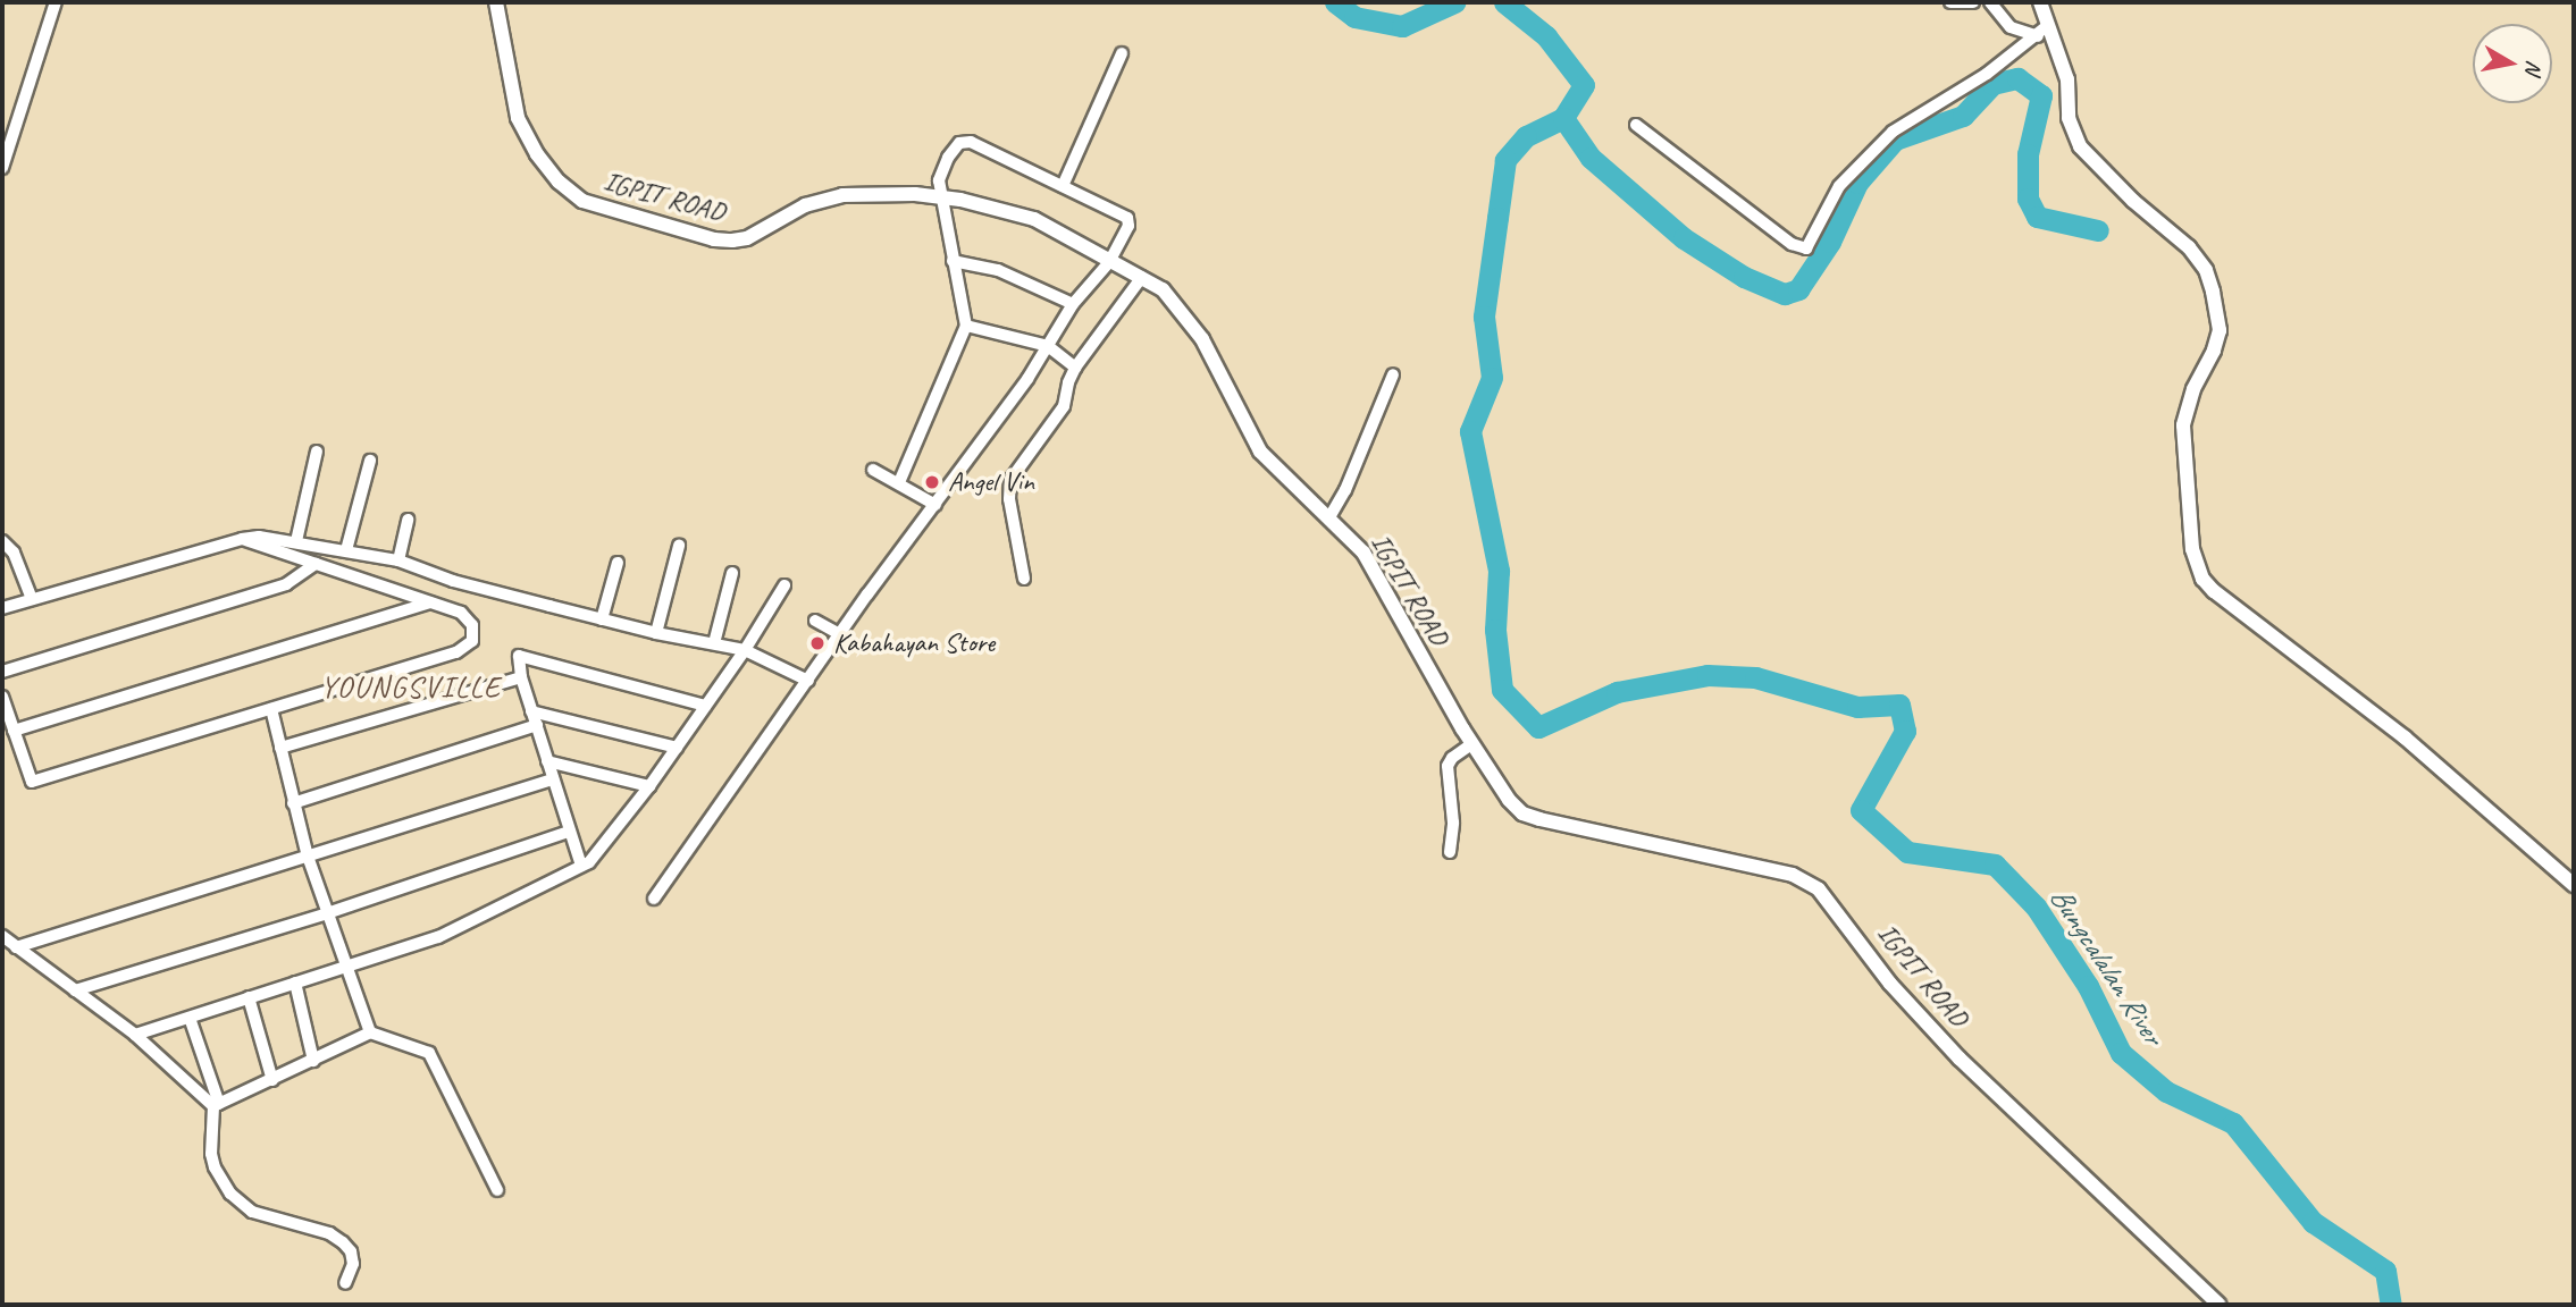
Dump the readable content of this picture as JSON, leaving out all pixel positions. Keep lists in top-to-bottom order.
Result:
{
  "streets": {
    "street": ["IGPIT ROAD"]
  },
  "districts": ["YOUNGSVILLE"],
  "water": ["Bungcalalan River"],
  "places": ["Angel Vin", "Kabahayan Store"],
  "north": "right"
}
